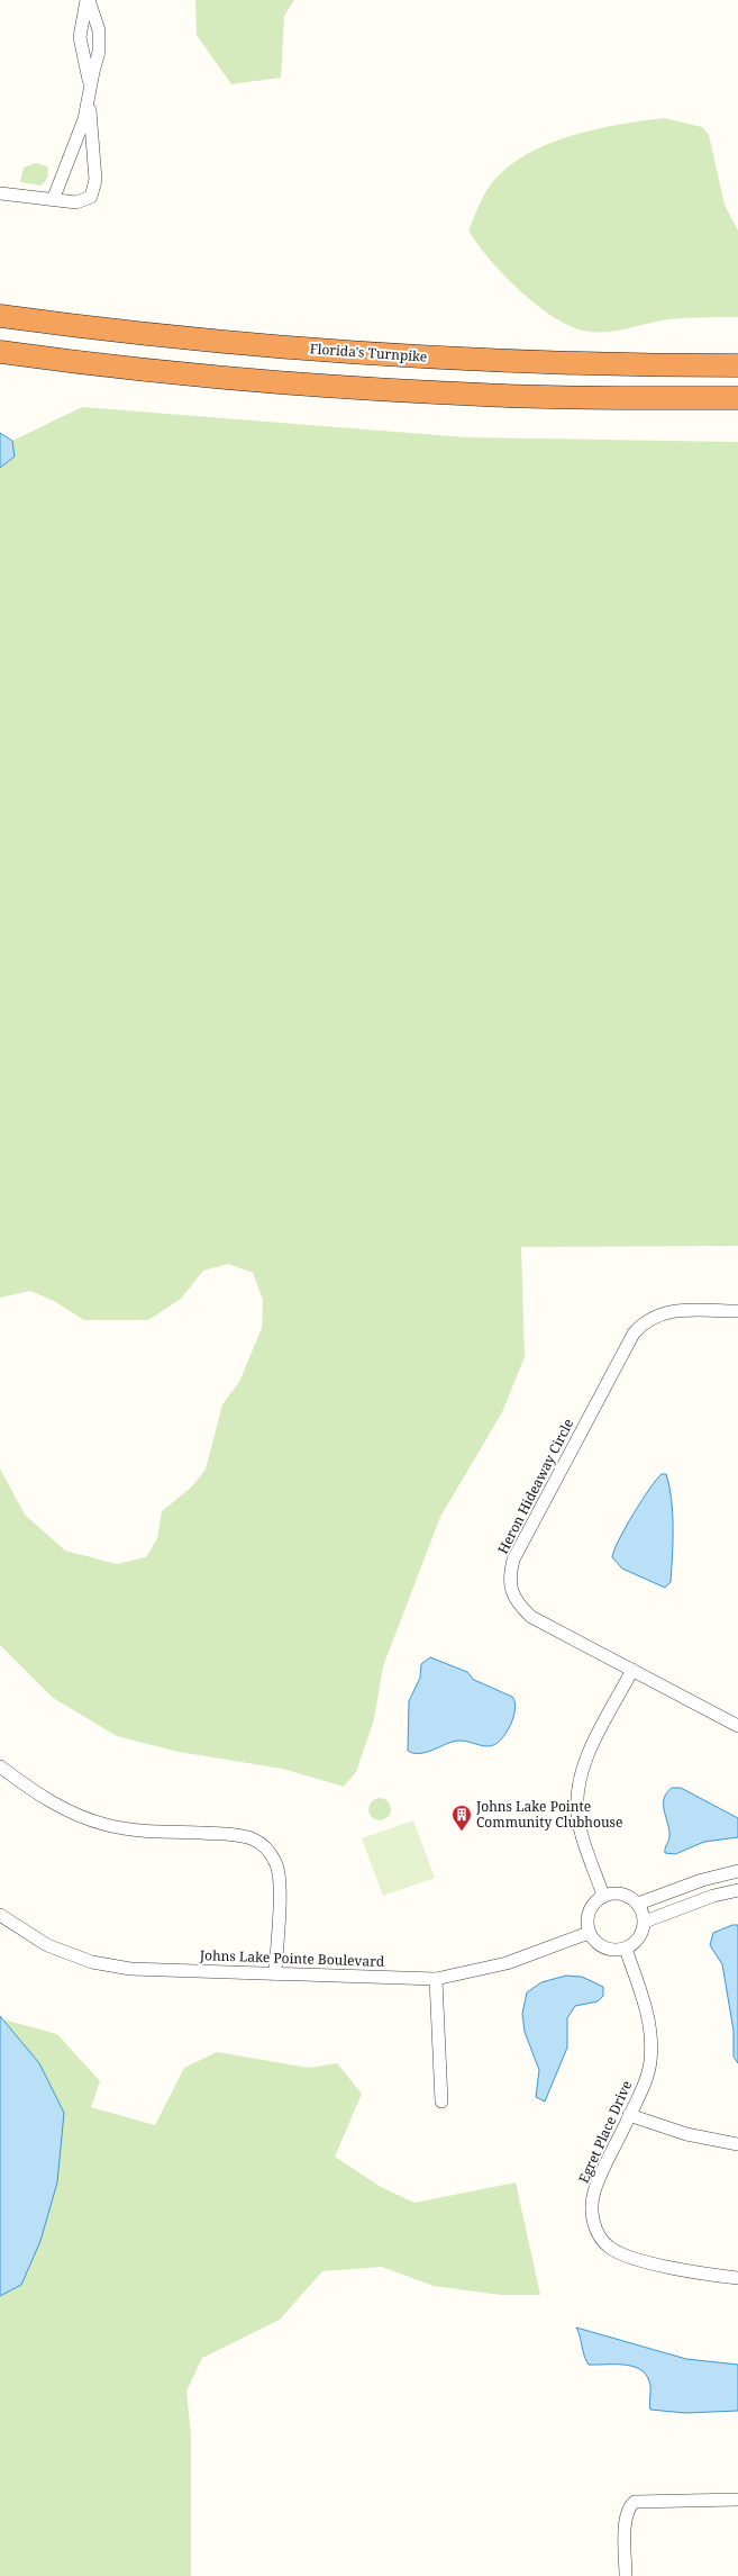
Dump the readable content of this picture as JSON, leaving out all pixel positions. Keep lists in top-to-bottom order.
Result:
{
  "streets": {
    "highway": ["Florida's Turnpike"],
    "street": ["Heron Hideaway Circle", "Johns Lake Pointe Boulevard", "Egret Place Drive"]
  },
  "crossings": [
    ["Johns Lake Pointe Boulevard", "Egret Place Drive"]
  ],
  "places": {
    "building": ["Johns Lake Pointe Community Clubhouse"]
  }
}
